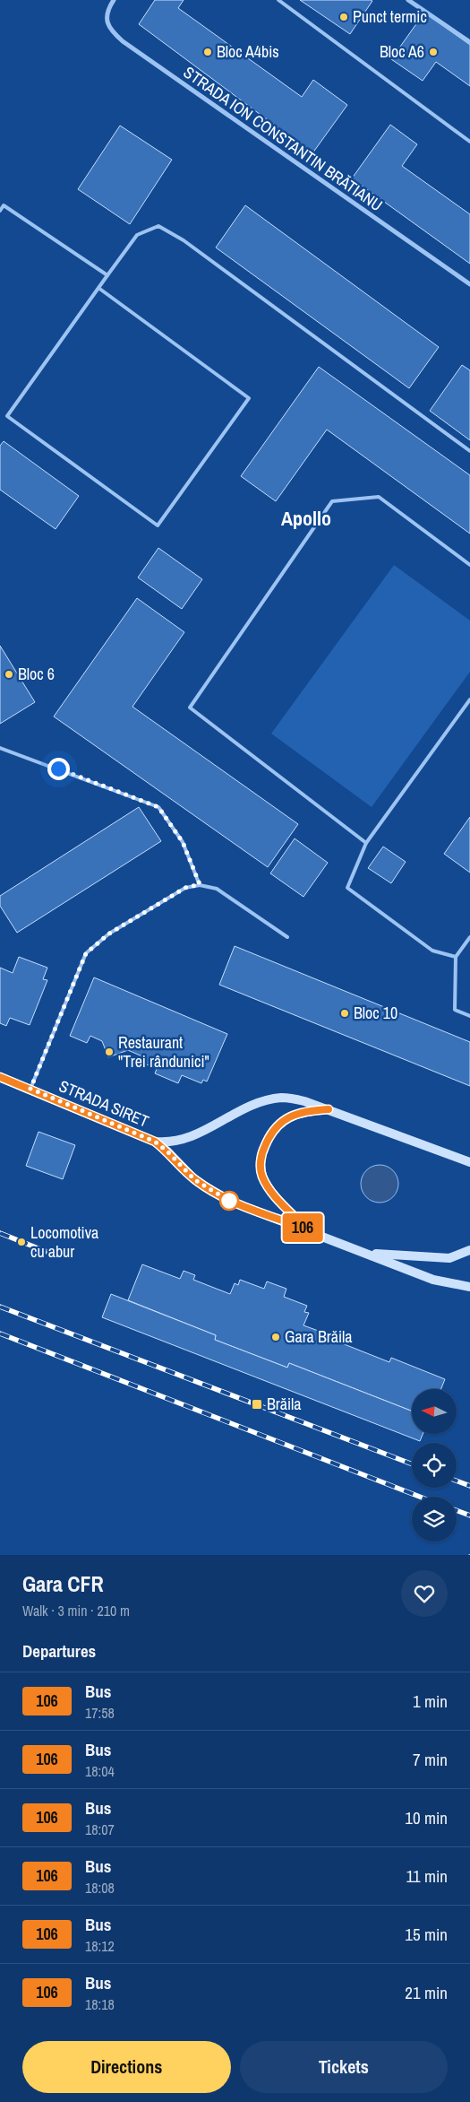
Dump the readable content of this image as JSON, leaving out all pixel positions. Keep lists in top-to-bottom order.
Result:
{
  "streets": {
    "street": ["STRADA ION CONSTANTIN BRĂTIANU", "STRADA SIRET"]
  },
  "districts": ["Apollo"],
  "places": {
    "other": [
      "Punct termic",
      "Bloc A4bis",
      "Bloc A6",
      "Bloc 6",
      "Bloc 10",
      "Restaurant \"Trei rândunici\"",
      "Locomotiva cu abur",
      "Gara Brăila"
    ],
    "transit": ["Brăila"]
  },
  "lines": ["bus line 106"],
  "north": "left",
  "page": {
    "on_map": "106",
    "heading": [
      ["Gara CFR", "Walk · 3 min · 210 m"],
      "Departures"
    ],
    "list": [
      {
        "mark": "106",
        "name": "Bus",
        "note": "17:58",
        "value": "1 min"
      },
      {
        "mark": "106",
        "name": "Bus",
        "note": "18:04",
        "value": "7 min"
      },
      {
        "mark": "106",
        "name": "Bus",
        "note": "18:07",
        "value": "10 min"
      },
      {
        "mark": "106",
        "name": "Bus",
        "note": "18:08",
        "value": "11 min"
      },
      {
        "mark": "106",
        "name": "Bus",
        "note": "18:12",
        "value": "15 min"
      },
      {
        "mark": "106",
        "name": "Bus",
        "note": "18:18",
        "value": "21 min"
      }
    ],
    "buttons": ["Directions", "Tickets"]
  }
}
